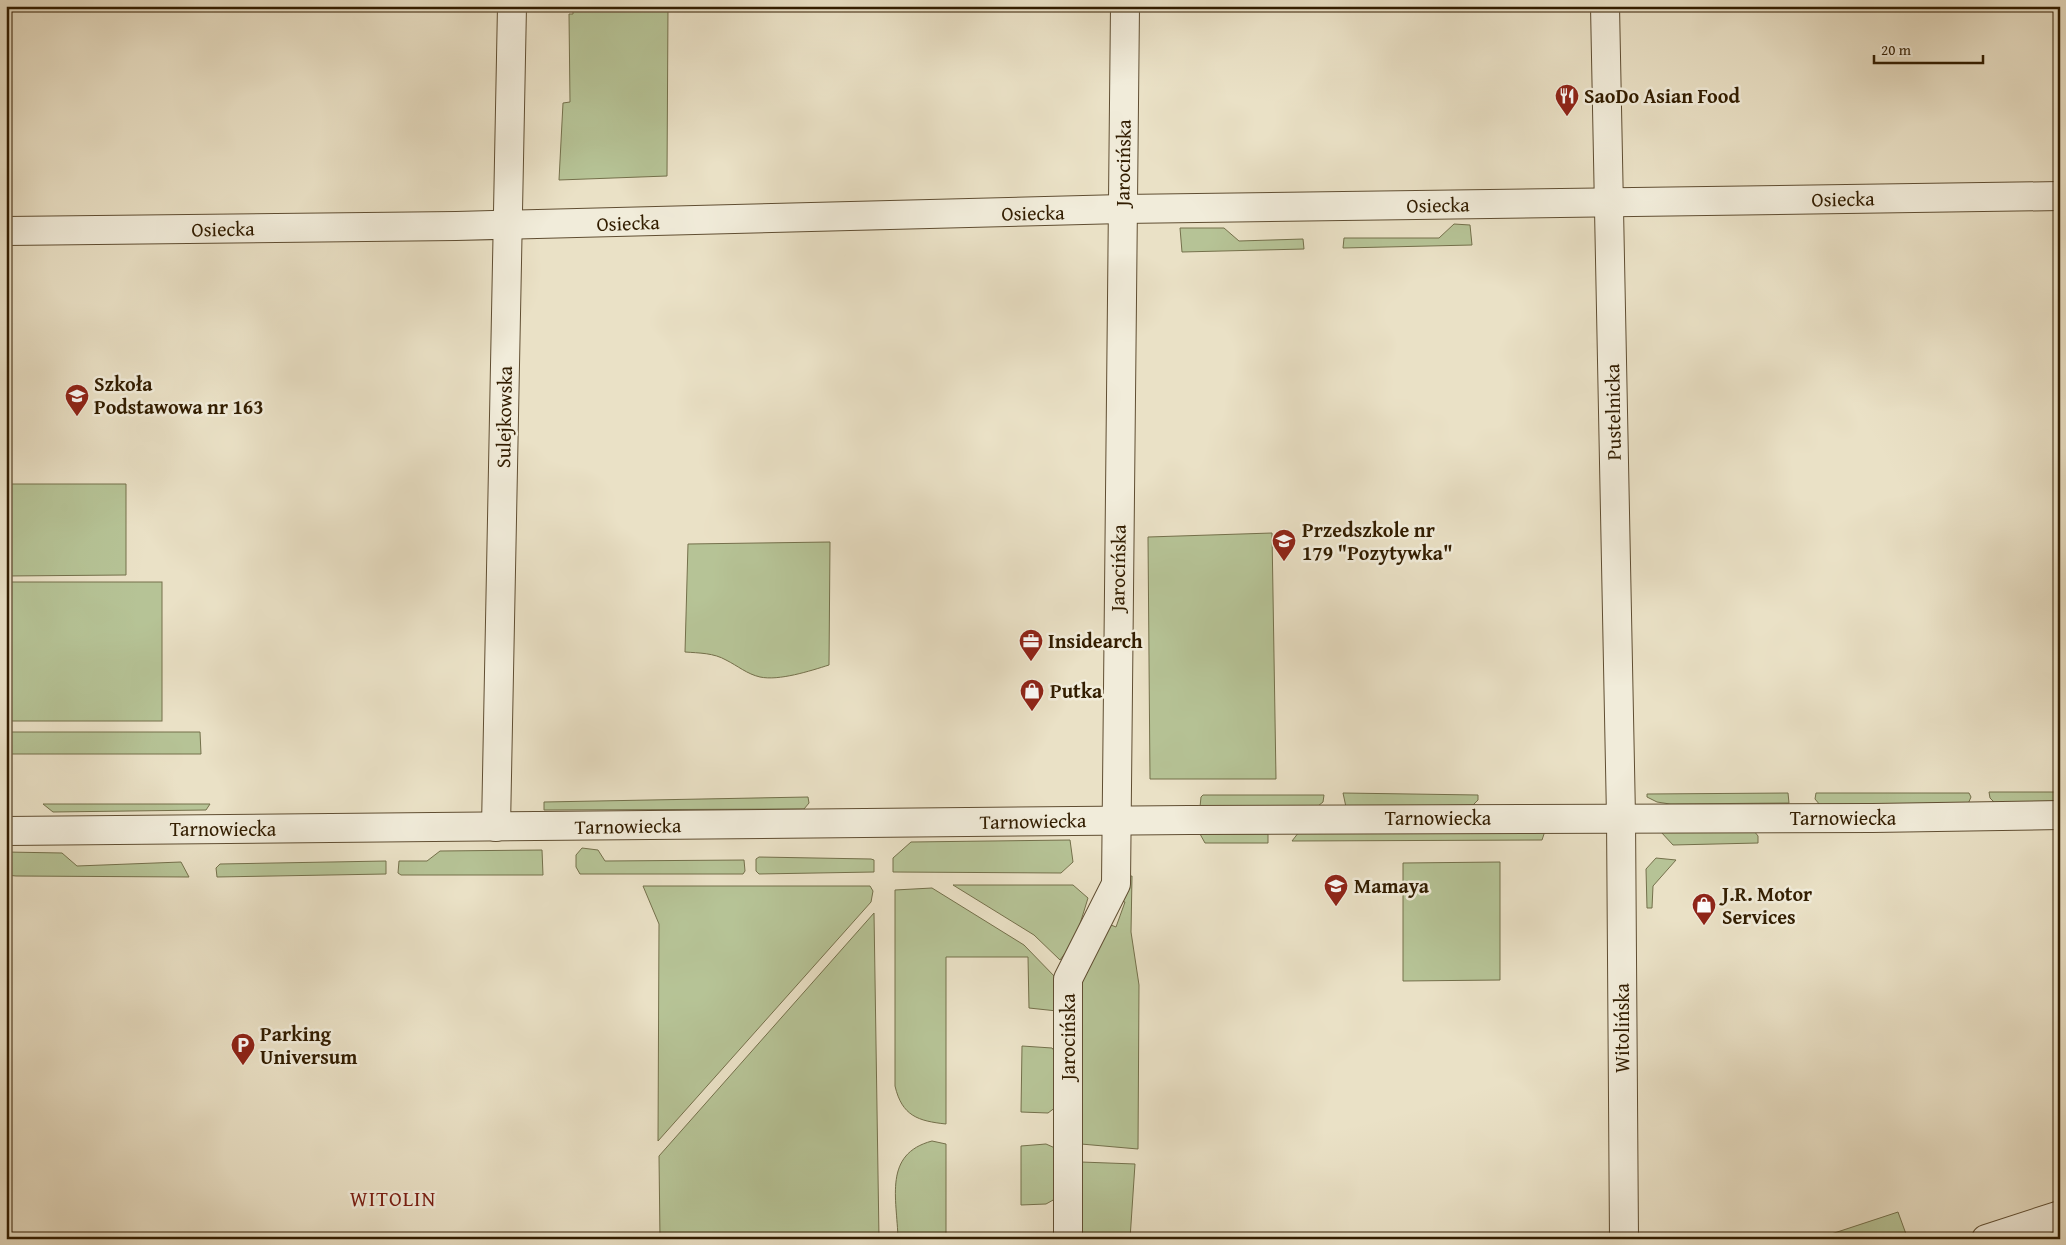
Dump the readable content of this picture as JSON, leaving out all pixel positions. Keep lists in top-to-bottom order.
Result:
{
  "streets": {
    "street": [
      "Jarocińska",
      "Osiecka",
      "Pustelnicka",
      "Sulejkowska",
      "Tarnowiecka",
      "Witolińska"
    ]
  },
  "crossings": [
    ["Jarocińska", "Osiecka"],
    ["Jarocińska", "Tarnowiecka"],
    ["Osiecka", "Pustelnicka"],
    ["Osiecka", "Sulejkowska"],
    ["Pustelnicka", "Tarnowiecka"],
    ["Pustelnicka", "Witolińska"],
    ["Sulejkowska", "Tarnowiecka"],
    ["Tarnowiecka", "Witolińska"]
  ],
  "districts": ["WITOLIN"],
  "places": {
    "restaurant": ["SaoDo Asian Food"],
    "school or university": ["Szkoła Podstawowa nr 163", "Przedszkole nr 179 \"Pozytywka\"", "Mamaya"],
    "office": ["Insidearch"],
    "shop": ["Putka", "J.R. Motor Services"],
    "parking": ["Parking Universum"]
  },
  "scale_bar": "20 m"
}
